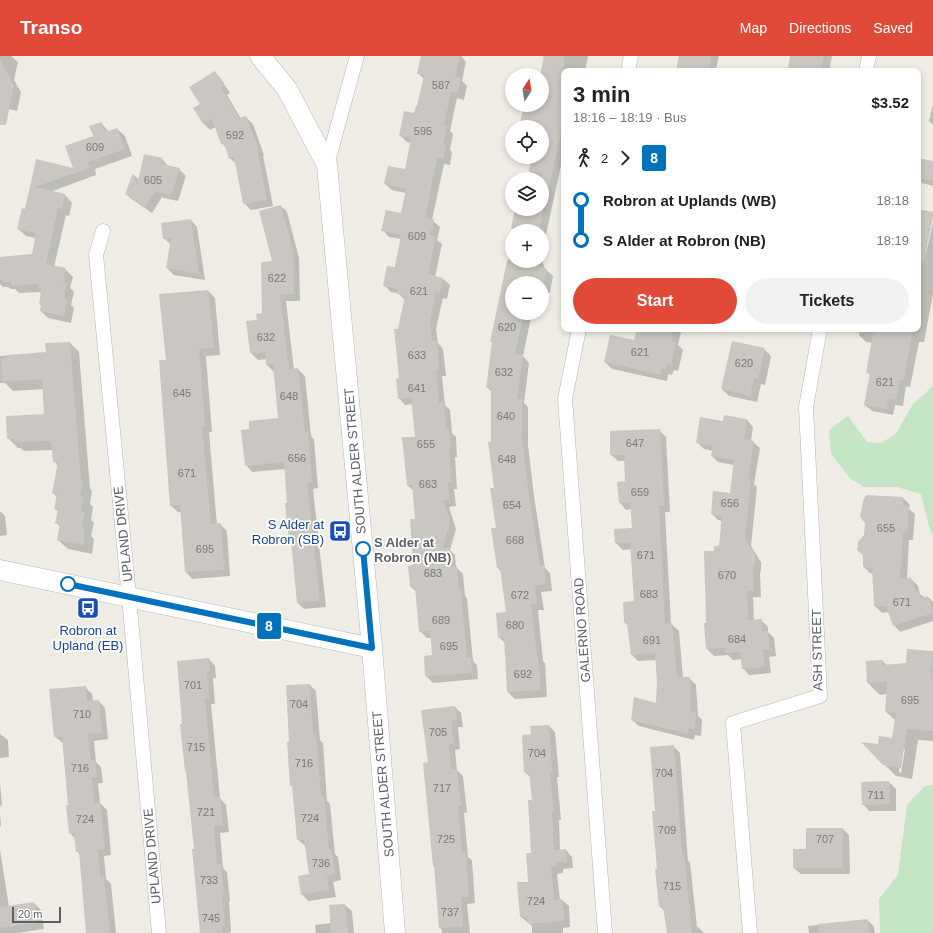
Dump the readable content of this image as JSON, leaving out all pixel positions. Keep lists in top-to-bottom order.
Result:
{
  "streets": {
    "street": [
      "SOUTH ALDER STREET",
      "UPLAND DRIVE",
      "GALERNO ROAD",
      "ASH STREET"
    ]
  },
  "places": {
    "bus stop": ["S Alder at Robron (SB)", "Robron at Upland (EB)"],
    "other": ["S Alder at Robron (NB)"]
  },
  "lines": ["bus line 8"],
  "house_numbers": [
    "587",
    "595",
    "592",
    "609",
    "605",
    "609",
    "622",
    "621",
    "620",
    "632",
    "621",
    "633",
    "620",
    "632",
    "621",
    "641",
    "645",
    "648",
    "640",
    "647",
    "655",
    "656",
    "648",
    "671",
    "663",
    "659",
    "656",
    "654",
    "655",
    "668",
    "695",
    "671",
    "683",
    "670",
    "683",
    "672",
    "671",
    "689",
    "680",
    "684",
    "691",
    "695",
    "692",
    "701",
    "695",
    "704",
    "710",
    "705",
    "715",
    "704",
    "716",
    "716",
    "704",
    "717",
    "711",
    "721",
    "724",
    "724",
    "709",
    "725",
    "707",
    "736",
    "733",
    "715",
    "724",
    "737",
    "745"
  ],
  "scale_bar": "20 m",
  "north": "top",
  "page": {
    "header": "Transo",
    "nav": ["Map", "Directions", "Saved"],
    "on_map": "8",
    "map_buttons": ["+", "−"],
    "heading": ["3 min", "18:16 – 18:19 · Bus", "$3.52"],
    "legs": ["2", "8"],
    "list": [
      {
        "name": "Robron at Uplands (WB)",
        "value": "18:18"
      },
      {
        "name": "S Alder at Robron (NB)",
        "value": "18:19"
      }
    ],
    "buttons": ["Start", "Tickets"],
    "scale": "20 m"
  }
}
